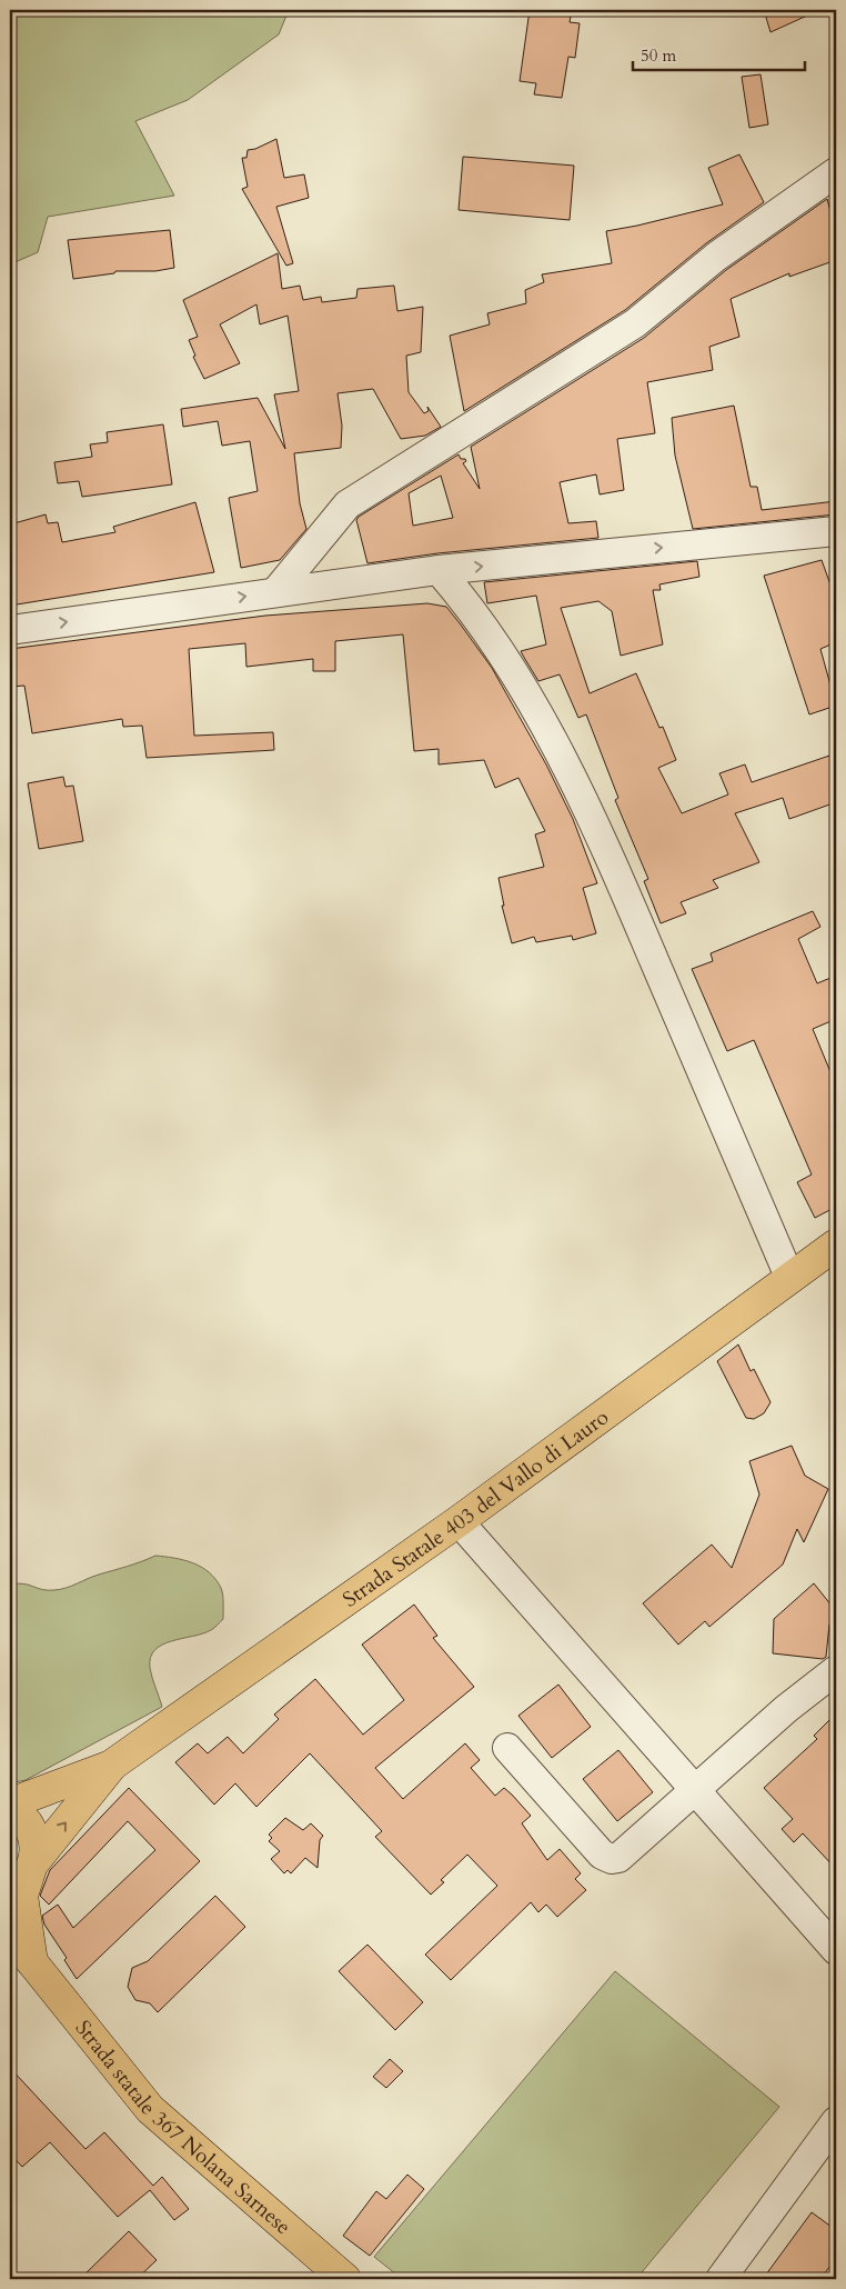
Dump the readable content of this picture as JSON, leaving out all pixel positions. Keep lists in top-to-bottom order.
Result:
{
  "streets": {
    "main road": ["Strada Statale 403 del Vallo di Lauro", "Strada statale 367 Nolana Sarnese"]
  },
  "crossings": [
    ["Strada Statale 403 del Vallo di Lauro", "Strada statale 367 Nolana Sarnese"]
  ],
  "scale_bar": "50 m"
}
